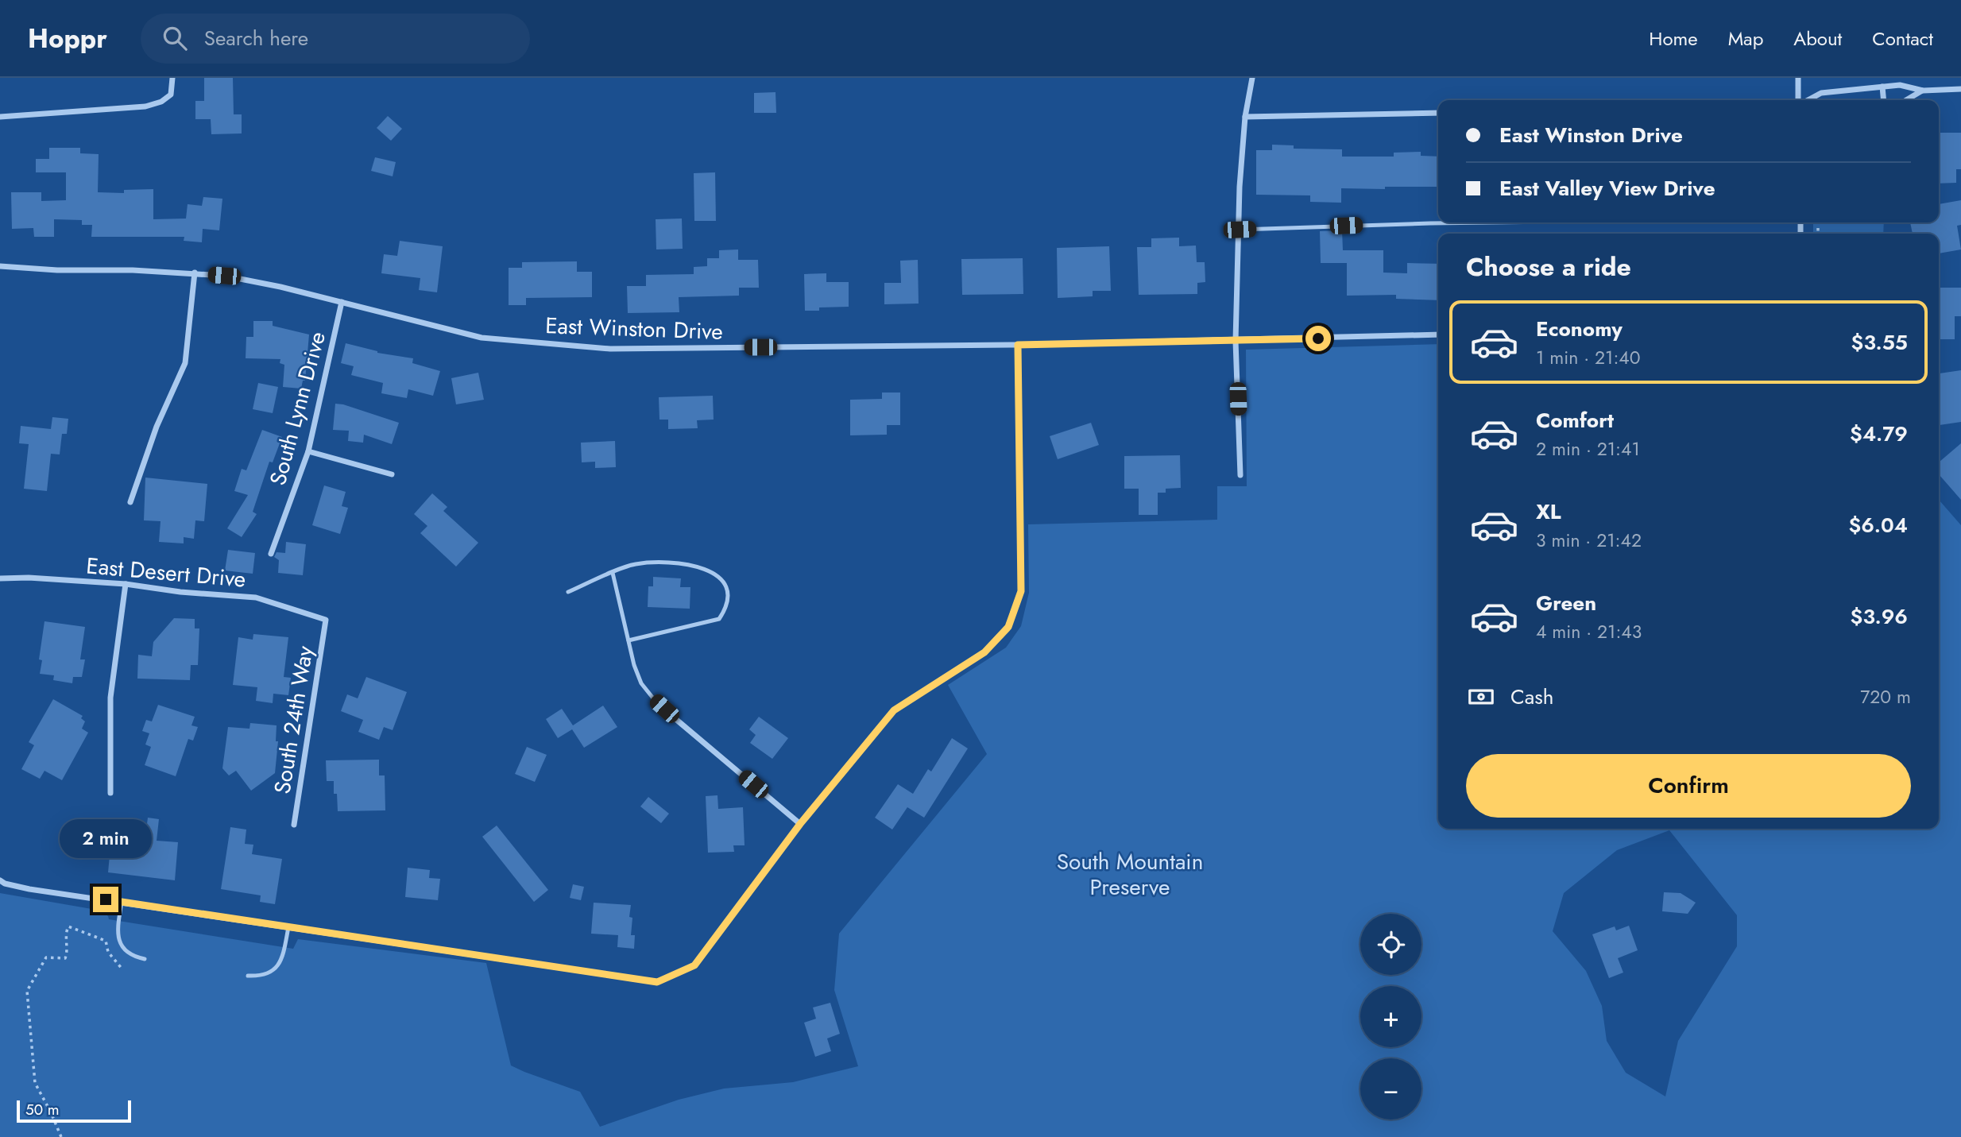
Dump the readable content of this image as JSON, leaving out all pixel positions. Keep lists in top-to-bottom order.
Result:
{
  "streets": {
    "street": [
      "East Winston Drive",
      "South Lynn Drive",
      "East Desert Drive",
      "South 24th Way"
    ]
  },
  "crossings": [
    ["East Winston Drive", "South Lynn Drive"],
    ["East Desert Drive", "South 24th Way"]
  ],
  "parks": ["South Mountain Preserve"],
  "scale_bar": "50 m",
  "page": {
    "header": "Hoppr",
    "search": "Search here",
    "nav": [
      "Home",
      "Map",
      "About",
      "Contact"
    ],
    "banner": ["East Winston Drive", "East Valley View Drive"],
    "heading": "Choose a ride",
    "list": [
      {
        "name": "Economy",
        "note": "1 min · 21:40",
        "value": "$3.55"
      },
      {
        "name": "Comfort",
        "note": "2 min · 21:41",
        "value": "$4.79"
      },
      {
        "name": "XL",
        "note": "3 min · 21:42",
        "value": "$6.04"
      },
      {
        "name": "Green",
        "note": "4 min · 21:43",
        "value": "$3.96"
      }
    ],
    "pay": ["Cash", "720 m"],
    "buttons": "Confirm",
    "bubble": "2 min",
    "map_buttons": ["+", "−"],
    "scale": "50 m"
  }
}
